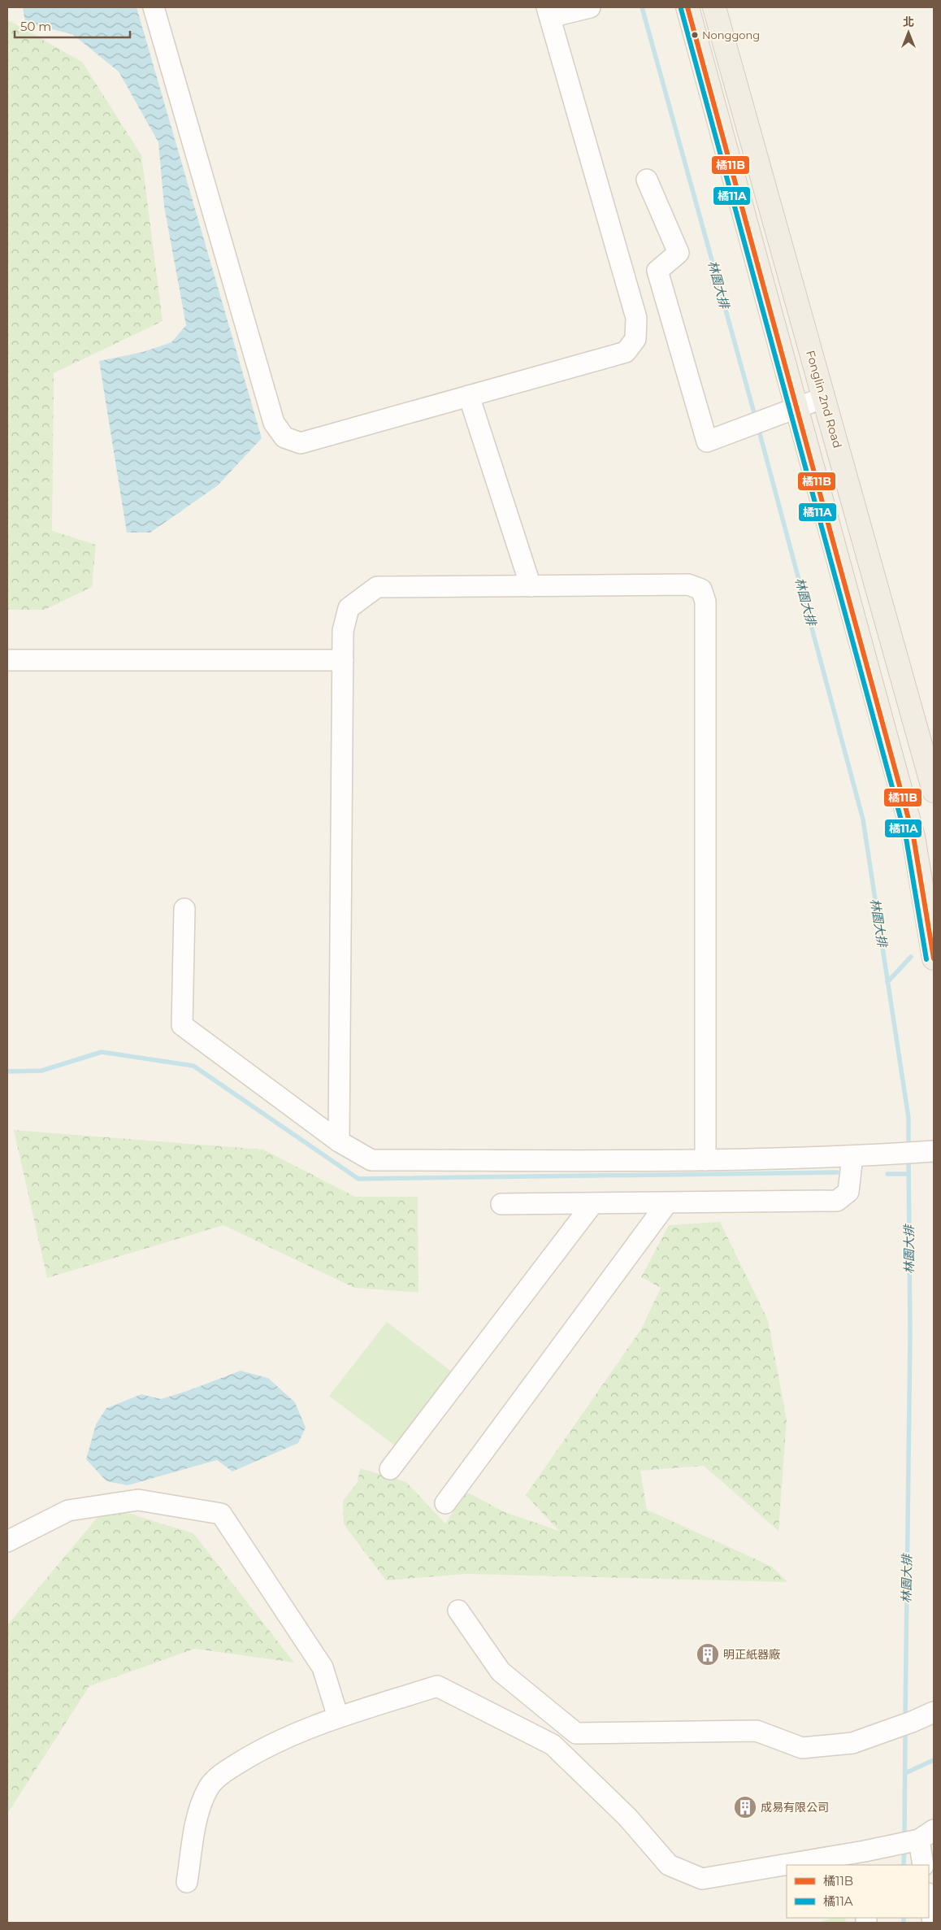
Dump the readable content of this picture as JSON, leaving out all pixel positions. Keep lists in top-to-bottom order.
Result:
{
  "streets": {
    "main road": ["Fonglin 2nd Road"]
  },
  "water": ["林園大排"],
  "places": {
    "other": ["Nonggong"],
    "building": ["明正紙器廠", "成易有限公司"]
  },
  "lines": ["transit line 橘11B", "transit line 橘11A"],
  "legend": ["橘11B", "橘11A"],
  "scale_bar": "50 m",
  "north": "top"
}
